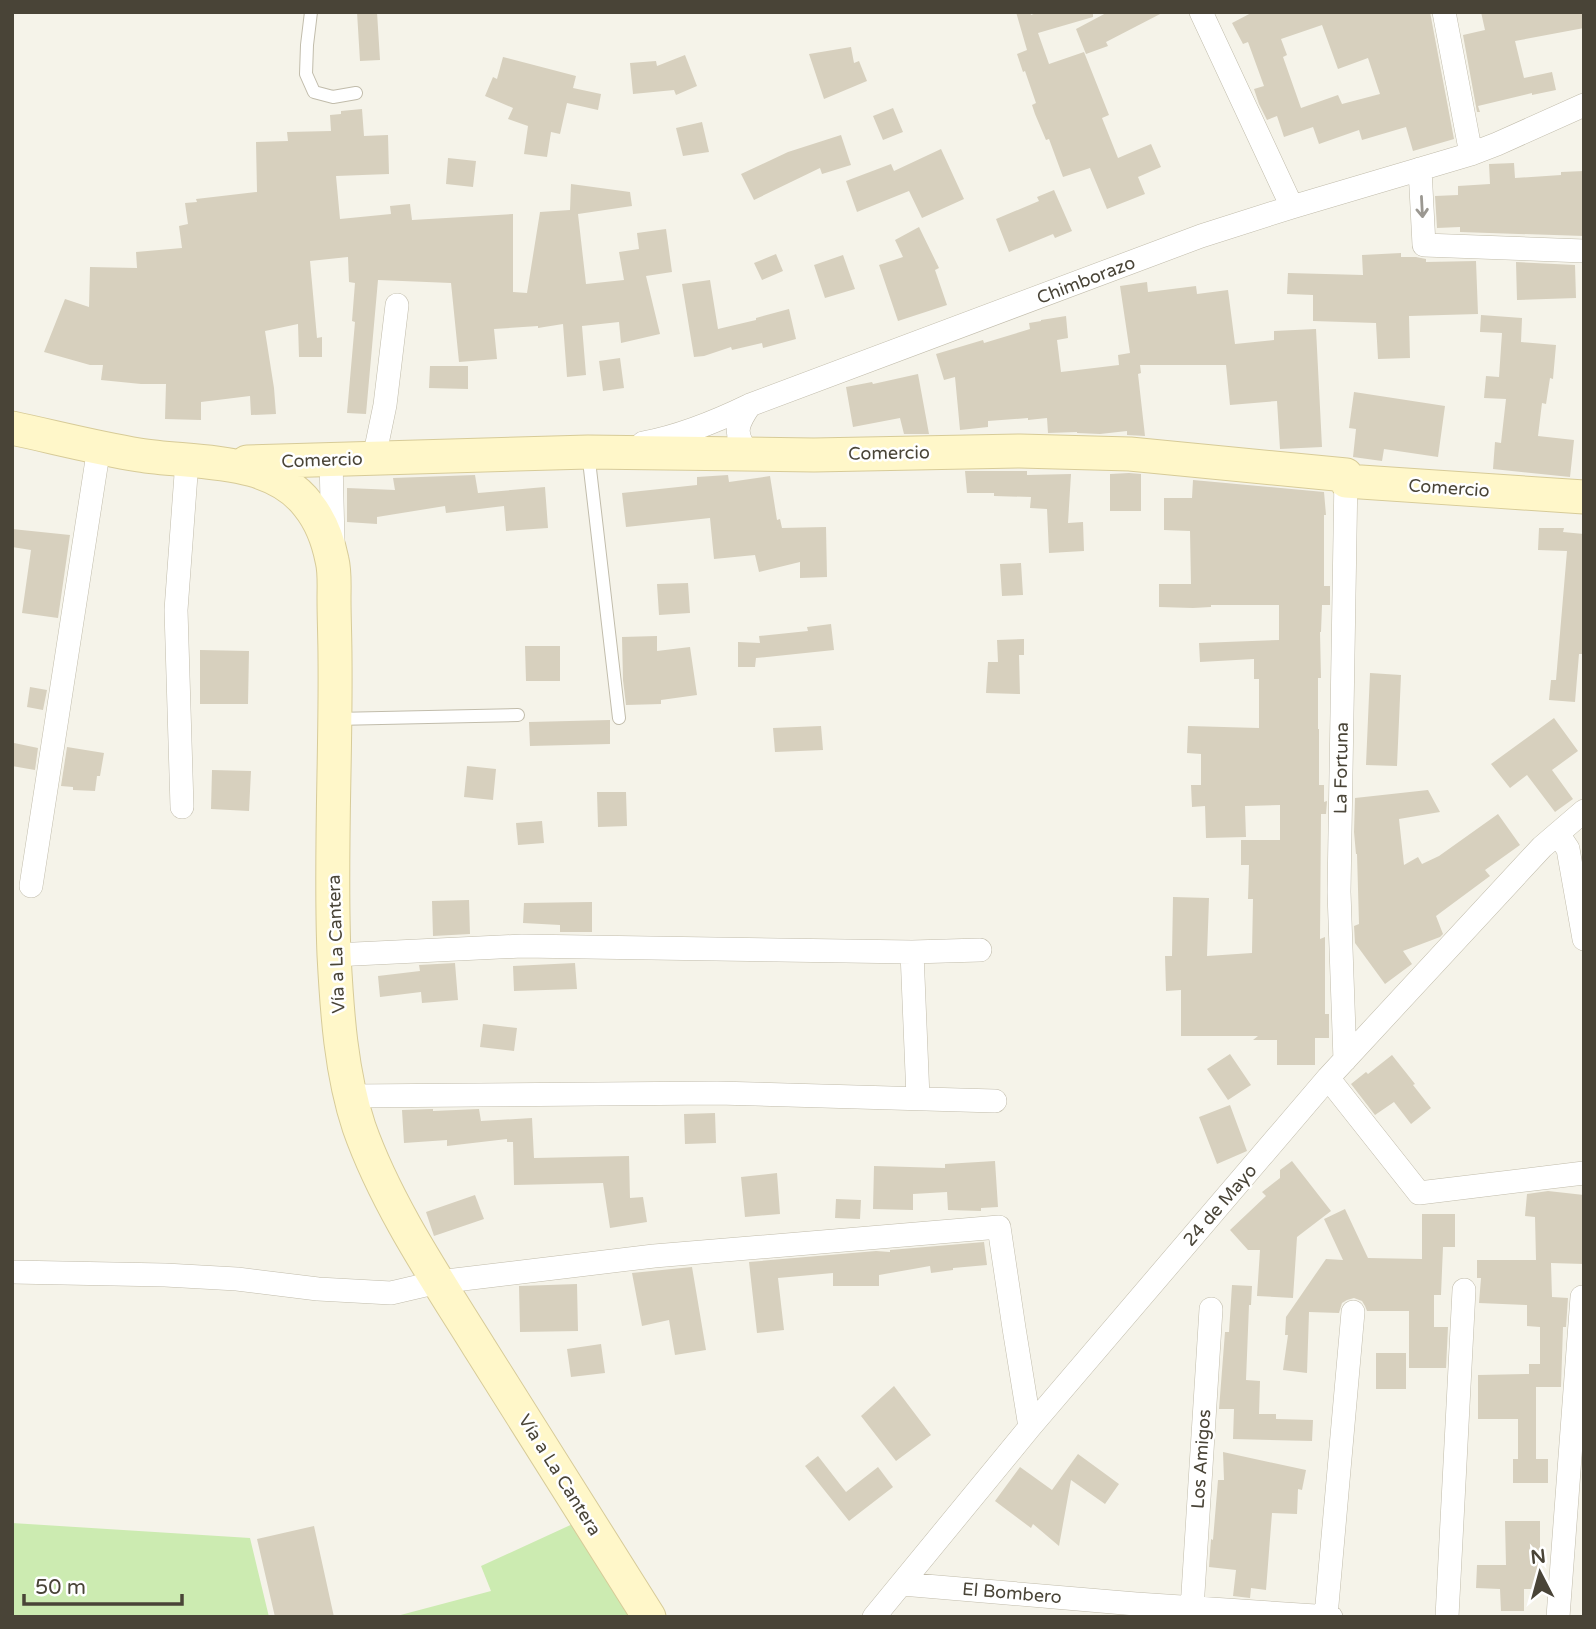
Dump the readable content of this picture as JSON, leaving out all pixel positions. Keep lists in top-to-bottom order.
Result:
{
  "streets": {
    "main road": ["Comercio", "Vía a La Cantera"],
    "street": [
      "Chimborazo",
      "La Fortuna",
      "24 de Mayo",
      "Los Amigos",
      "El Bombero"
    ]
  },
  "crossings": [
    ["Chimborazo", "Comercio"],
    ["Comercio", "La Fortuna"],
    ["Comercio", "Vía a La Cantera"],
    ["La Fortuna", "24 de Mayo"],
    ["24 de Mayo", "El Bombero"],
    ["Los Amigos", "El Bombero"]
  ],
  "scale_bar": "50 m",
  "north": "top"
}
